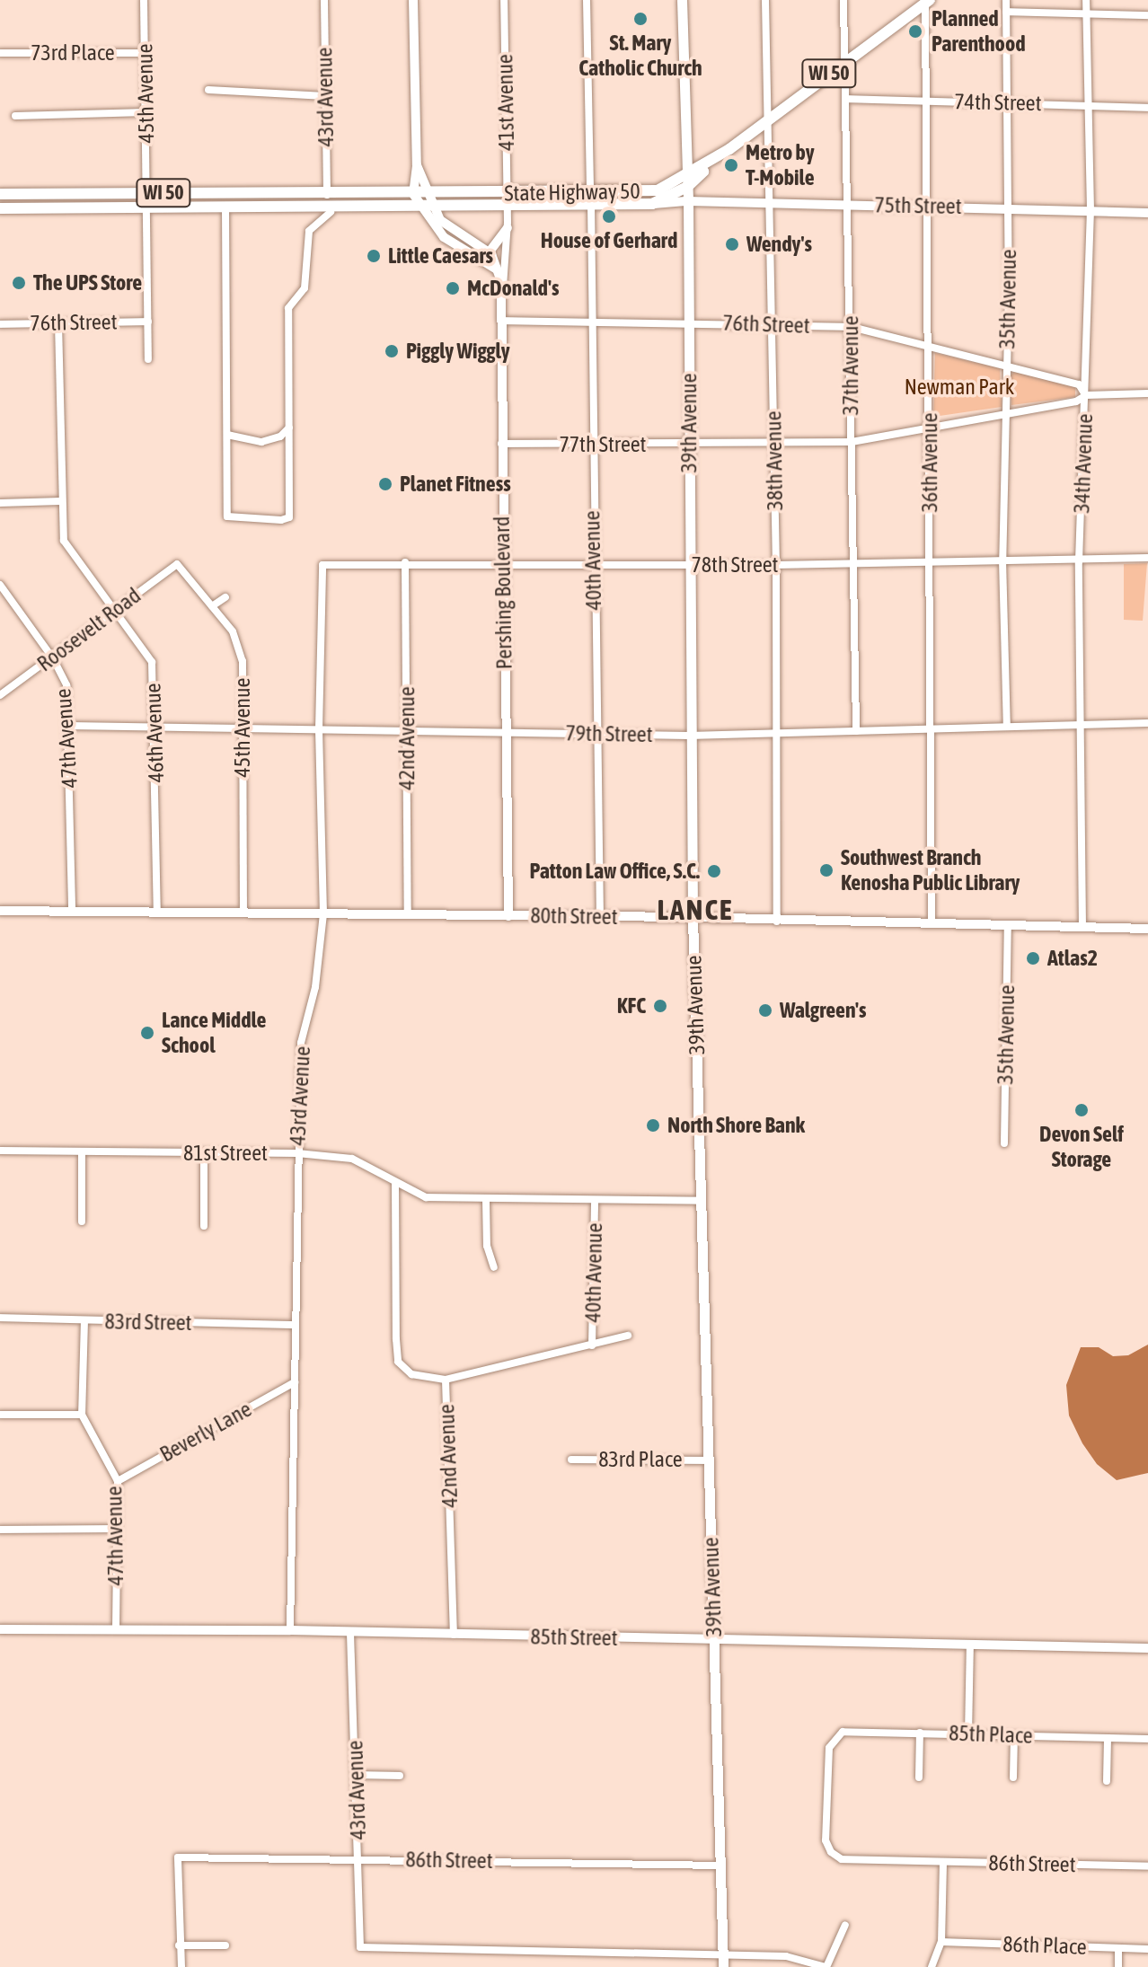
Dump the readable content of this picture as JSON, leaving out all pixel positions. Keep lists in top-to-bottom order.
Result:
{
  "streets": {
    "main road": ["WI 50", "State Highway 50", "39th Avenue"],
    "street": [
      "73rd Place",
      "45th Avenue",
      "43rd Avenue",
      "41st Avenue",
      "74th Street",
      "75th Street",
      "35th Avenue",
      "76th Street",
      "37th Avenue",
      "77th Street",
      "38th Avenue",
      "36th Avenue",
      "34th Avenue",
      "40th Avenue",
      "78th Street",
      "Pershing Boulevard",
      "Roosevelt Road",
      "46th Avenue",
      "79th Street",
      "47th Avenue",
      "42nd Avenue",
      "80th Street",
      "81st Street",
      "83rd Street",
      "Beverly Lane",
      "83rd Place",
      "85th Street",
      "85th Place",
      "86th Street",
      "86th Place"
    ]
  },
  "crossings": [
    ["73rd Place", "45th Avenue"],
    ["WI 50", "State Highway 50"],
    ["WI 50", "37th Avenue"],
    ["WI 50", "38th Avenue"],
    ["WI 50", "36th Avenue"],
    ["45th Avenue", "State Highway 50"],
    ["45th Avenue", "76th Street"],
    ["45th Avenue", "Roosevelt Road"],
    ["45th Avenue", "79th Street"],
    ["45th Avenue", "80th Street"],
    ["43rd Avenue", "State Highway 50"],
    ["43rd Avenue", "39th Avenue"],
    ["43rd Avenue", "78th Street"],
    ["43rd Avenue", "79th Street"],
    ["43rd Avenue", "80th Street"],
    ["43rd Avenue", "81st Street"],
    ["43rd Avenue", "83rd Street"],
    ["43rd Avenue", "Beverly Lane"],
    ["43rd Avenue", "85th Street"],
    ["43rd Avenue", "86th Street"],
    ["41st Avenue", "State Highway 50"],
    ["41st Avenue", "Pershing Boulevard"],
    ["74th Street", "35th Avenue"],
    ["74th Street", "37th Avenue"],
    ["74th Street", "36th Avenue"],
    ["74th Street", "34th Avenue"],
    ["State Highway 50", "75th Street"],
    ["State Highway 50", "39th Avenue"],
    ["State Highway 50", "38th Avenue"],
    ["State Highway 50", "40th Avenue"],
    ["State Highway 50", "Pershing Boulevard"],
    ["75th Street", "35th Avenue"],
    ["75th Street", "37th Avenue"],
    ["75th Street", "39th Avenue"],
    ["75th Street", "38th Avenue"],
    ["75th Street", "36th Avenue"],
    ["75th Street", "34th Avenue"],
    ["35th Avenue", "76th Street"],
    ["35th Avenue", "77th Street"],
    ["35th Avenue", "78th Street"],
    ["35th Avenue", "79th Street"],
    ["35th Avenue", "80th Street"],
    ["76th Street", "37th Avenue"],
    ["76th Street", "39th Avenue"],
    ["76th Street", "77th Street"],
    ["76th Street", "38th Avenue"],
    ["76th Street", "36th Avenue"],
    ["76th Street", "34th Avenue"],
    ["76th Street", "40th Avenue"],
    ["76th Street", "Pershing Boulevard"],
    ["76th Street", "46th Avenue"],
    ["37th Avenue", "77th Street"],
    ["37th Avenue", "78th Street"],
    ["37th Avenue", "79th Street"],
    ["39th Avenue", "77th Street"],
    ["39th Avenue", "78th Street"],
    ["39th Avenue", "79th Street"],
    ["39th Avenue", "80th Street"],
    ["39th Avenue", "81st Street"],
    ["39th Avenue", "83rd Place"],
    ["39th Avenue", "85th Street"],
    ["39th Avenue", "86th Street"],
    ["77th Street", "38th Avenue"],
    ["77th Street", "36th Avenue"],
    ["77th Street", "34th Avenue"],
    ["77th Street", "40th Avenue"],
    ["77th Street", "Pershing Boulevard"],
    ["38th Avenue", "78th Street"],
    ["38th Avenue", "79th Street"],
    ["38th Avenue", "80th Street"],
    ["36th Avenue", "78th Street"],
    ["36th Avenue", "79th Street"],
    ["36th Avenue", "80th Street"],
    ["34th Avenue", "78th Street"],
    ["34th Avenue", "79th Street"],
    ["34th Avenue", "80th Street"],
    ["40th Avenue", "78th Street"],
    ["40th Avenue", "79th Street"],
    ["40th Avenue", "80th Street"],
    ["40th Avenue", "81st Street"],
    ["78th Street", "Pershing Boulevard"],
    ["78th Street", "42nd Avenue"],
    ["Pershing Boulevard", "79th Street"],
    ["Pershing Boulevard", "80th Street"],
    ["Roosevelt Road", "46th Avenue"],
    ["Roosevelt Road", "47th Avenue"],
    ["46th Avenue", "79th Street"],
    ["46th Avenue", "80th Street"],
    ["79th Street", "47th Avenue"],
    ["79th Street", "42nd Avenue"],
    ["47th Avenue", "80th Street"],
    ["47th Avenue", "Beverly Lane"],
    ["47th Avenue", "85th Street"],
    ["42nd Avenue", "80th Street"],
    ["42nd Avenue", "81st Street"],
    ["42nd Avenue", "85th Street"],
    ["85th Place", "86th Street"]
  ],
  "districts": ["LANCE"],
  "parks": ["Newman Park"],
  "places": [
    "St. Mary Catholic Church",
    "Planned Parenthood",
    "Metro by T-Mobile",
    "House of Gerhard",
    "Wendy's",
    "Little Caesars",
    "The UPS Store",
    "McDonald's",
    "Piggly Wiggly",
    "Planet Fitness",
    "Southwest Branch Kenosha Public Library",
    "Patton Law Office, S.C.",
    "Atlas2",
    "KFC",
    "Walgreen's",
    "Lance Middle School",
    "Devon Self Storage",
    "North Shore Bank"
  ]
}
